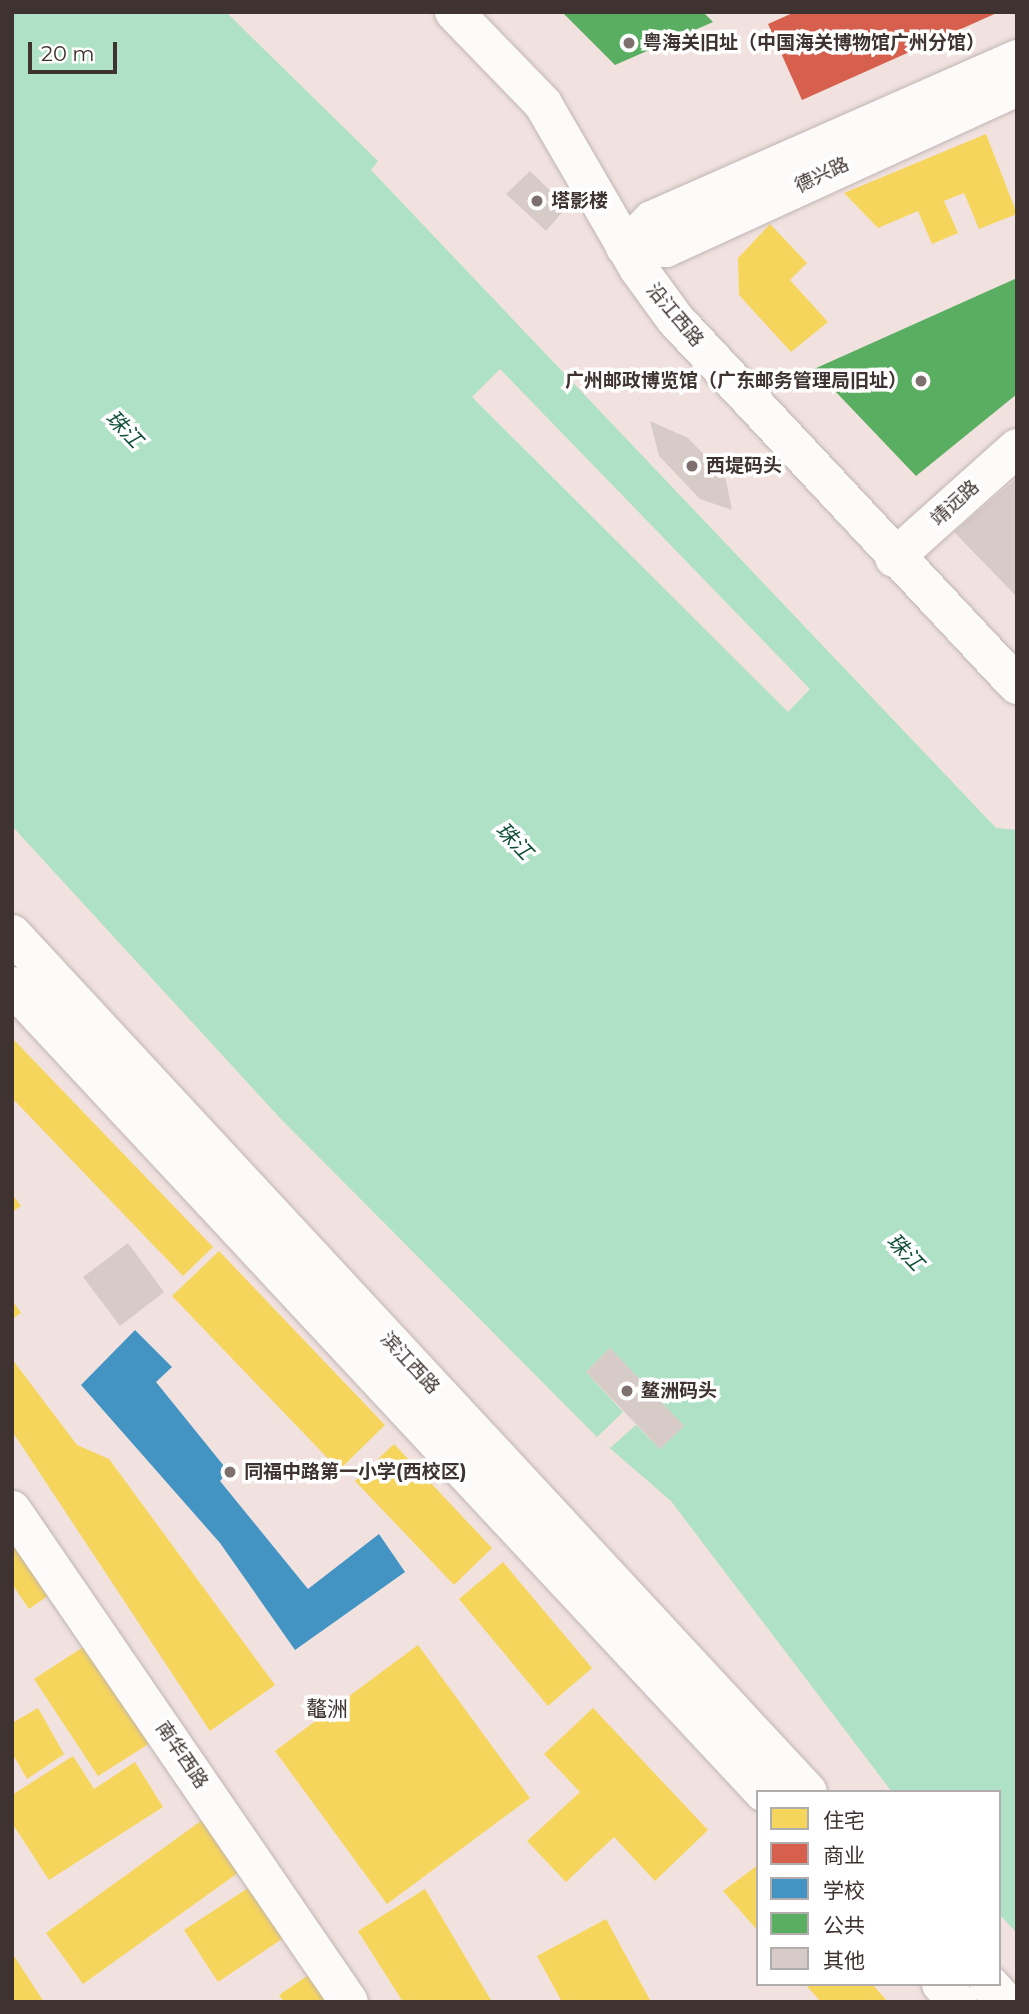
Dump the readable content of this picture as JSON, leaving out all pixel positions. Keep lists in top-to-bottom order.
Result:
{
  "streets": {
    "main road": [
      "德兴路",
      "沿江西路",
      "靖远路",
      "滨江西路",
      "南华西路"
    ]
  },
  "crossings": [
    ["德兴路", "沿江西路"],
    ["沿江西路", "靖远路"]
  ],
  "districts": ["鼇洲"],
  "water": ["珠江"],
  "places": [
    "粤海关旧址（中国海关博物馆广州分馆）",
    "塔影楼",
    "广州邮政博览馆（广东邮务管理局旧址）",
    "西堤码头",
    "鳌洲码头",
    "同福中路第一小学(西校区)"
  ],
  "legend": [
    "住宅",
    "商业",
    "学校",
    "公共",
    "其他"
  ],
  "scale_bar": "20 m"
}
